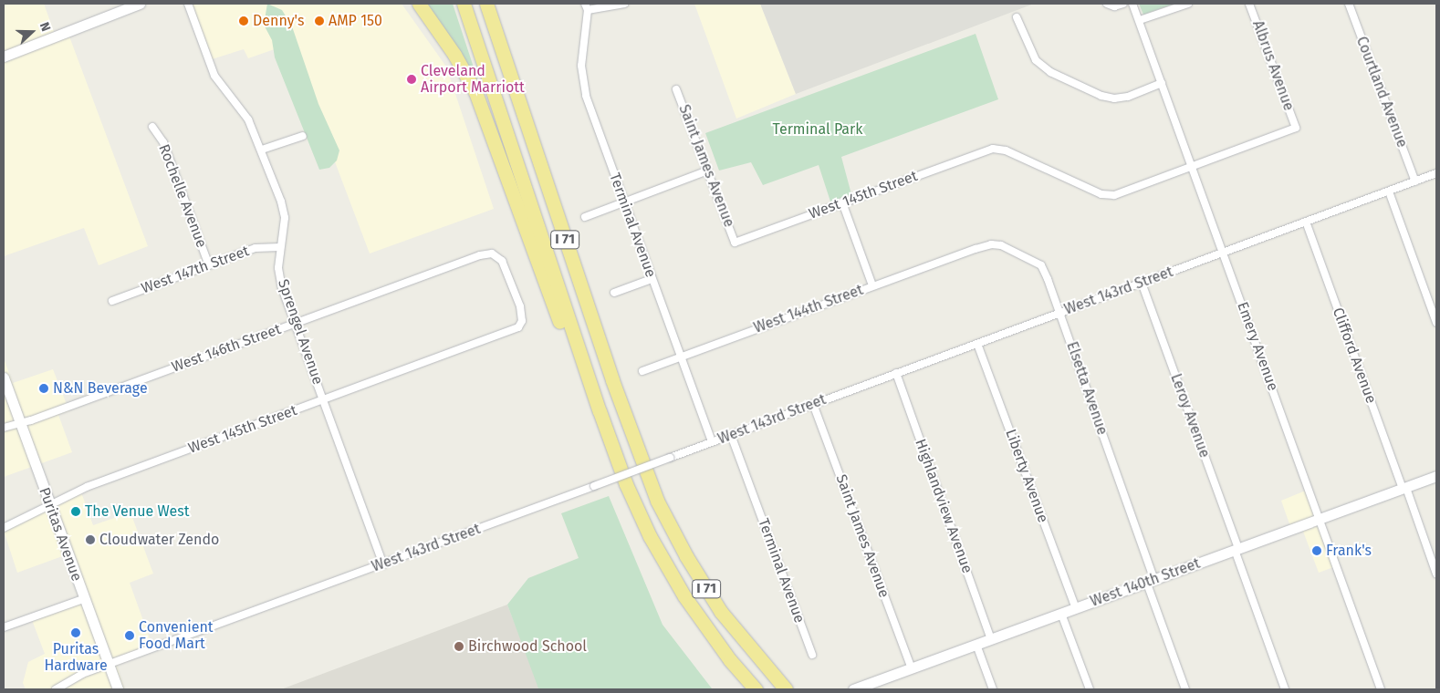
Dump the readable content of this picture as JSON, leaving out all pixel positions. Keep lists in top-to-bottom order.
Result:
{
  "streets": {
    "highway": ["I 71"],
    "street": [
      "Albrus Avenue",
      "Courtland Avenue",
      "Saint James Avenue",
      "West 145th Street",
      "Rochelle Avenue",
      "Terminal Avenue",
      "West 147th Street",
      "West 143rd Street",
      "West 144th Street",
      "Sprengel Avenue",
      "Emery Avenue",
      "West 146th Street",
      "Clifford Avenue",
      "Elsetta Avenue",
      "Leroy Avenue",
      "Liberty Avenue",
      "Highlandview Avenue",
      "Puritas Avenue",
      "West 140th Street"
    ]
  },
  "crossings": [
    ["Albrus Avenue", "West 145th Street"],
    ["Albrus Avenue", "Emery Avenue"],
    ["Courtland Avenue", "West 143rd Street"],
    ["Saint James Avenue", "West 145th Street"],
    ["Saint James Avenue", "West 143rd Street"],
    ["Saint James Avenue", "West 140th Street"],
    ["West 145th Street", "Sprengel Avenue"],
    ["West 145th Street", "Emery Avenue"],
    ["West 145th Street", "West 146th Street"],
    ["West 145th Street", "Puritas Avenue"],
    ["Rochelle Avenue", "West 147th Street"],
    ["Terminal Avenue", "West 143rd Street"],
    ["Terminal Avenue", "West 144th Street"],
    ["West 147th Street", "Sprengel Avenue"],
    ["West 143rd Street", "Sprengel Avenue"],
    ["West 143rd Street", "Emery Avenue"],
    ["West 143rd Street", "Clifford Avenue"],
    ["West 143rd Street", "Elsetta Avenue"],
    ["West 143rd Street", "Leroy Avenue"],
    ["West 143rd Street", "Liberty Avenue"],
    ["West 143rd Street", "Highlandview Avenue"],
    ["West 143rd Street", "Puritas Avenue"],
    ["West 144th Street", "Elsetta Avenue"],
    ["Sprengel Avenue", "West 146th Street"],
    ["Emery Avenue", "West 140th Street"],
    ["West 146th Street", "Puritas Avenue"],
    ["Clifford Avenue", "West 140th Street"],
    ["Elsetta Avenue", "West 140th Street"],
    ["Leroy Avenue", "West 140th Street"],
    ["Liberty Avenue", "West 140th Street"],
    ["Highlandview Avenue", "West 140th Street"]
  ],
  "parks": ["Terminal Park"],
  "places": [
    "Denny's",
    "AMP 150",
    "Cleveland Airport Marriott",
    "N&N Beverage",
    "The Venue West",
    "Cloudwater Zendo",
    "Frank's",
    "Puritas Hardware",
    "Convenient Food Mart",
    "Birchwood School"
  ],
  "north": "right"
}
